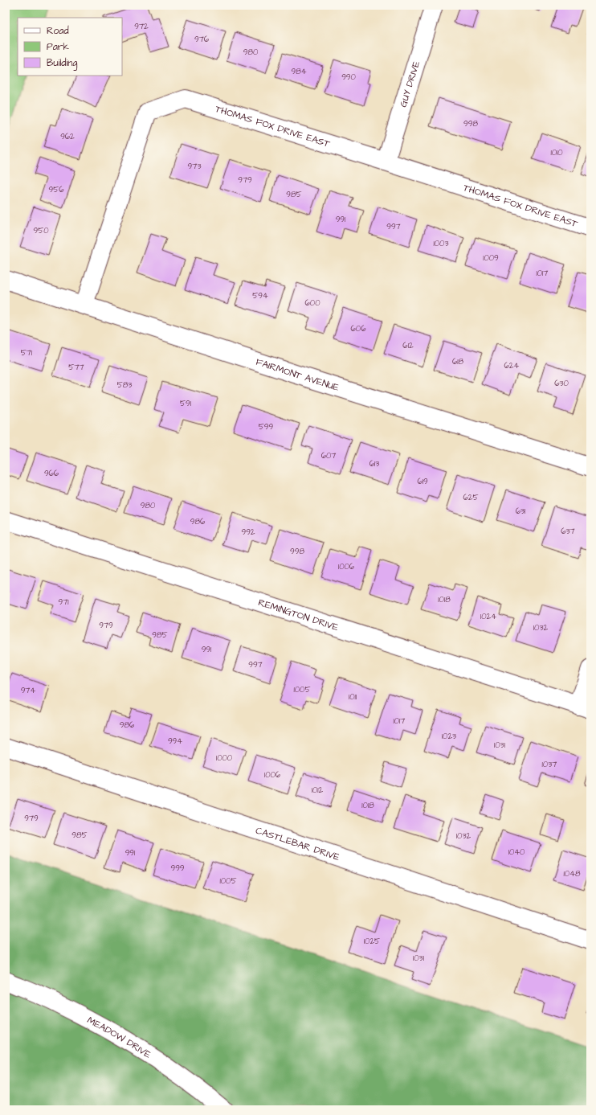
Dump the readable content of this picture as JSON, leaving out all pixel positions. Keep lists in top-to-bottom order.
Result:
{
  "streets": {
    "street": [
      "GUY DRIVE",
      "THOMAS FOX DRIVE EAST",
      "FAIRMONT AVENUE",
      "REMINGTON DRIVE",
      "CASTLEBAR DRIVE",
      "MEADOW DRIVE"
    ]
  },
  "crossings": [
    ["GUY DRIVE", "THOMAS FOX DRIVE EAST"],
    ["THOMAS FOX DRIVE EAST", "FAIRMONT AVENUE"]
  ],
  "house_numbers": [
    "972",
    "976",
    "980",
    "984",
    "990",
    "998",
    "962",
    "1010",
    "973",
    "979",
    "956",
    "985",
    "991",
    "997",
    "950",
    "1003",
    "1009",
    "1017",
    "594",
    "600",
    "606",
    "612",
    "571",
    "618",
    "624",
    "577",
    "630",
    "583",
    "591",
    "599",
    "607",
    "613",
    "966",
    "619",
    "625",
    "980",
    "631",
    "986",
    "637",
    "992",
    "998",
    "1006",
    "1018",
    "971",
    "1024",
    "979",
    "1032",
    "985",
    "991",
    "997",
    "1005",
    "974",
    "1011",
    "1017",
    "986",
    "1023",
    "994",
    "1031",
    "1000",
    "1037",
    "1006",
    "1012",
    "1018",
    "979",
    "985",
    "1032",
    "1040",
    "991",
    "999",
    "1048",
    "1005",
    "1025",
    "1031"
  ],
  "legend": ["Road", "Park", "Building"]
}
